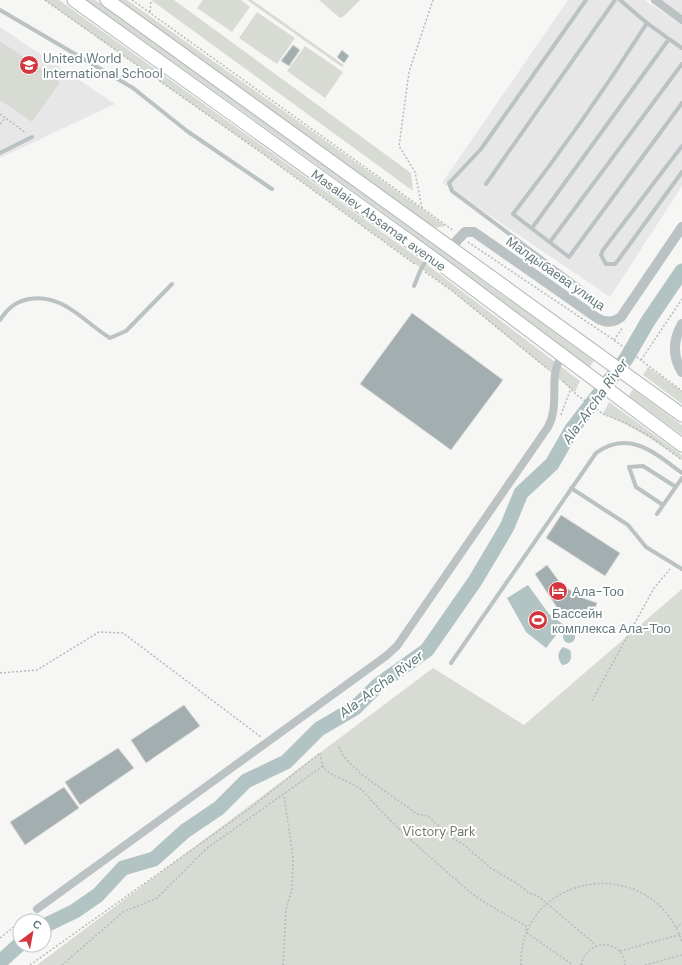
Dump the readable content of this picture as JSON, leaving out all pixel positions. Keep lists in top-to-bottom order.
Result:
{
  "streets": {
    "main road": ["Masalaiev Absamat avenue"],
    "street": ["Малдыбаева улица"]
  },
  "water": ["Ala-Archa River"],
  "parks": ["Victory Park"],
  "places": {
    "school or university": ["United World International School"],
    "hotel": ["Ала-Тоо"],
    "sports": ["Бассейн комплекса Ала-Тоо"]
  },
  "north": "top right"
}
